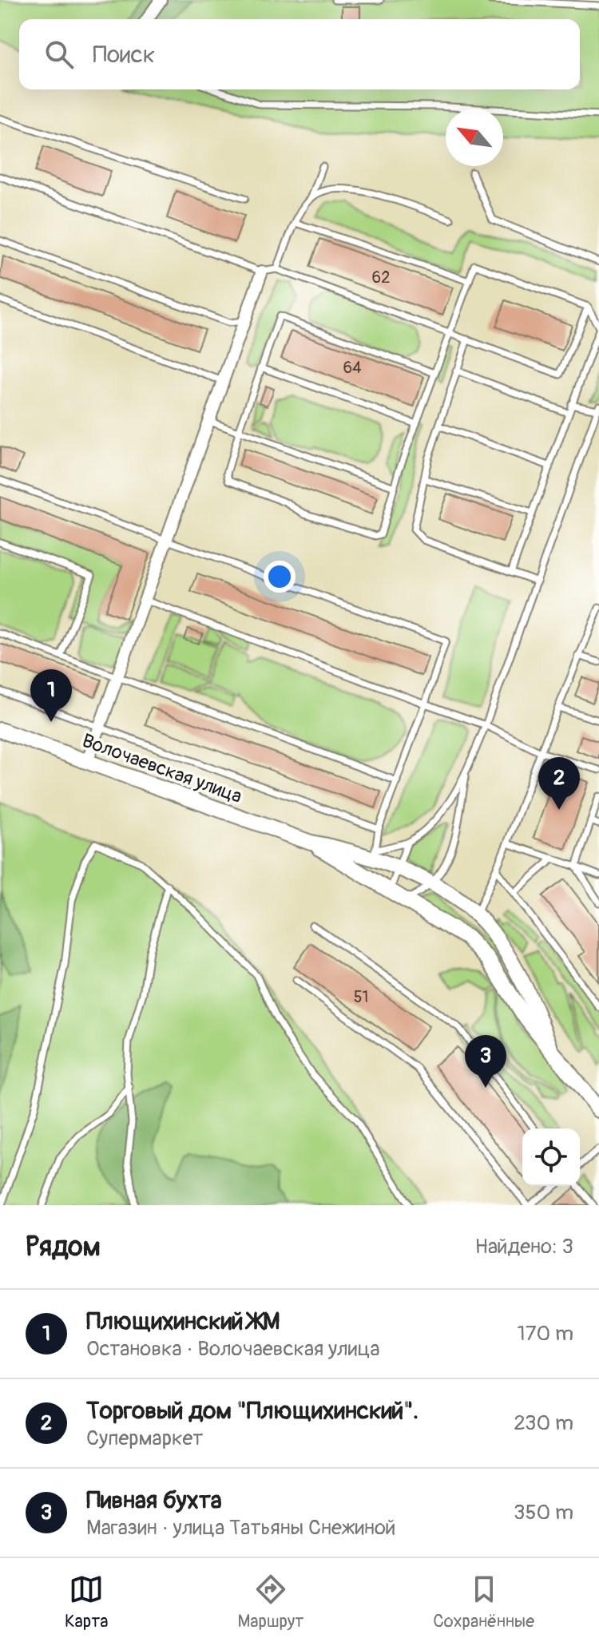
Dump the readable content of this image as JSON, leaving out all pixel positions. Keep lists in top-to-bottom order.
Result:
{
  "streets": {
    "street": ["Волочаевская улица"]
  },
  "house_numbers": ["62", "64", "51"],
  "north": "top left",
  "page": {
    "search": "Поиск",
    "pins": ["1", "2", "3"],
    "heading": ["Рядом", "Найдено: 3"],
    "list": [
      {
        "mark": "1",
        "name": "Плющихинский ЖМ",
        "note": "Остановка · Волочаевская улица",
        "value": "170 m"
      },
      {
        "mark": "2",
        "name": "Торговый дом \"Плющихинский\".",
        "note": "Супермаркет",
        "value": "230 m"
      },
      {
        "mark": "3",
        "name": "Пивная бухта",
        "note": "Магазин · улица Татьяны Снежиной",
        "value": "350 m"
      }
    ],
    "nav": ["Карта", "Маршрут", "Сохранённые"]
  }
}
